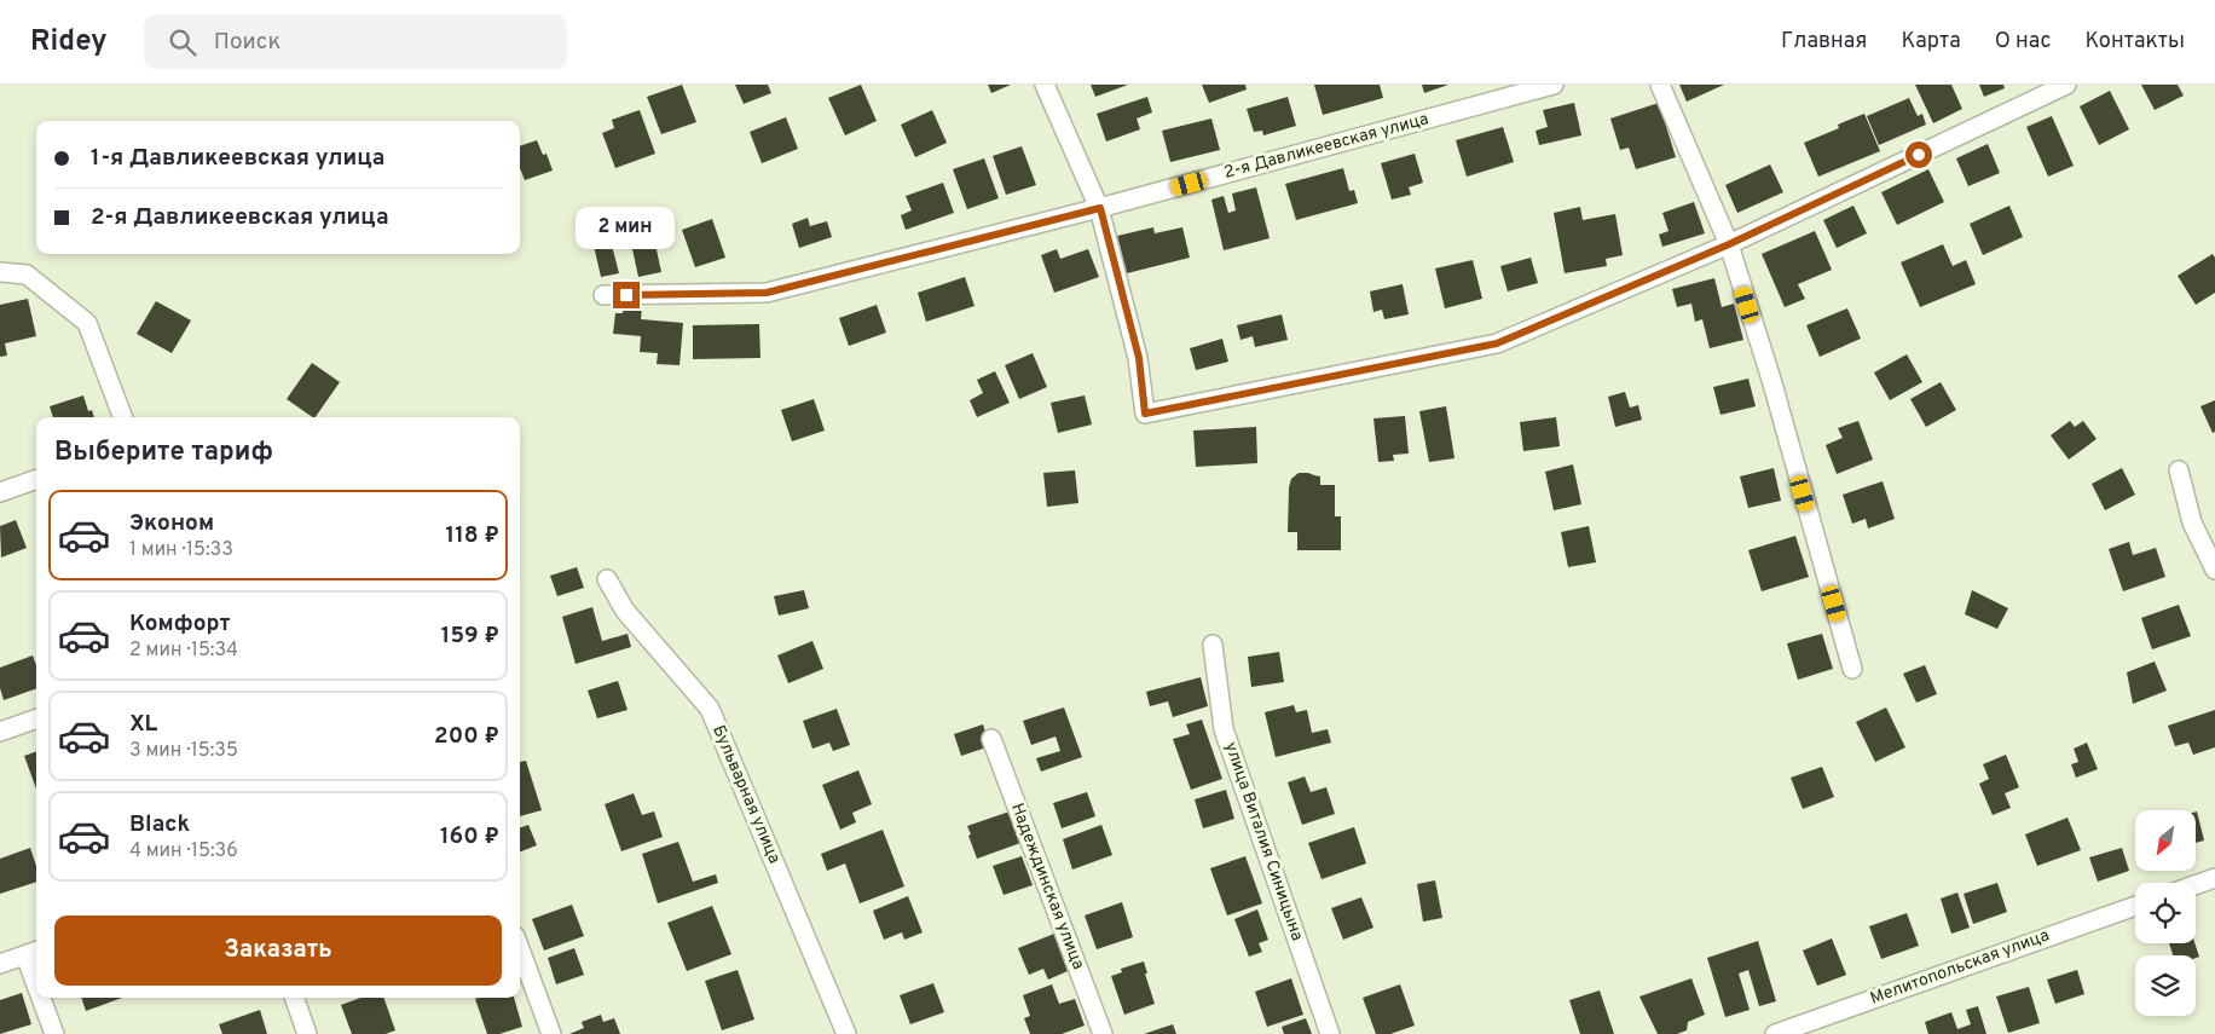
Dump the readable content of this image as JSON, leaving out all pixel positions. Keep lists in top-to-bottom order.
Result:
{
  "streets": {
    "street": [
      "2-я Давликеевская улица",
      "Бульварная улица",
      "улица Виталия Синицына",
      "Надеждинская улица",
      "Мелитопольская улица"
    ]
  },
  "north": "bottom left",
  "page": {
    "header": "Ridey",
    "search": "Поиск",
    "nav": [
      "Главная",
      "Карта",
      "О нас",
      "Контакты"
    ],
    "banner": ["1-я Давликеевская улица", "2-я Давликеевская улица"],
    "bubble": "2 мин",
    "heading": "Выберите тариф",
    "list": [
      {
        "name": "Эконом",
        "note": "1 мин · 15:33",
        "value": "118 ₽"
      },
      {
        "name": "Комфорт",
        "note": "2 мин · 15:34",
        "value": "159 ₽"
      },
      {
        "name": "XL",
        "note": "3 мин · 15:35",
        "value": "200 ₽"
      },
      {
        "name": "Black",
        "note": "4 мин · 15:36",
        "value": "160 ₽"
      }
    ],
    "buttons": "Заказать"
  }
}
